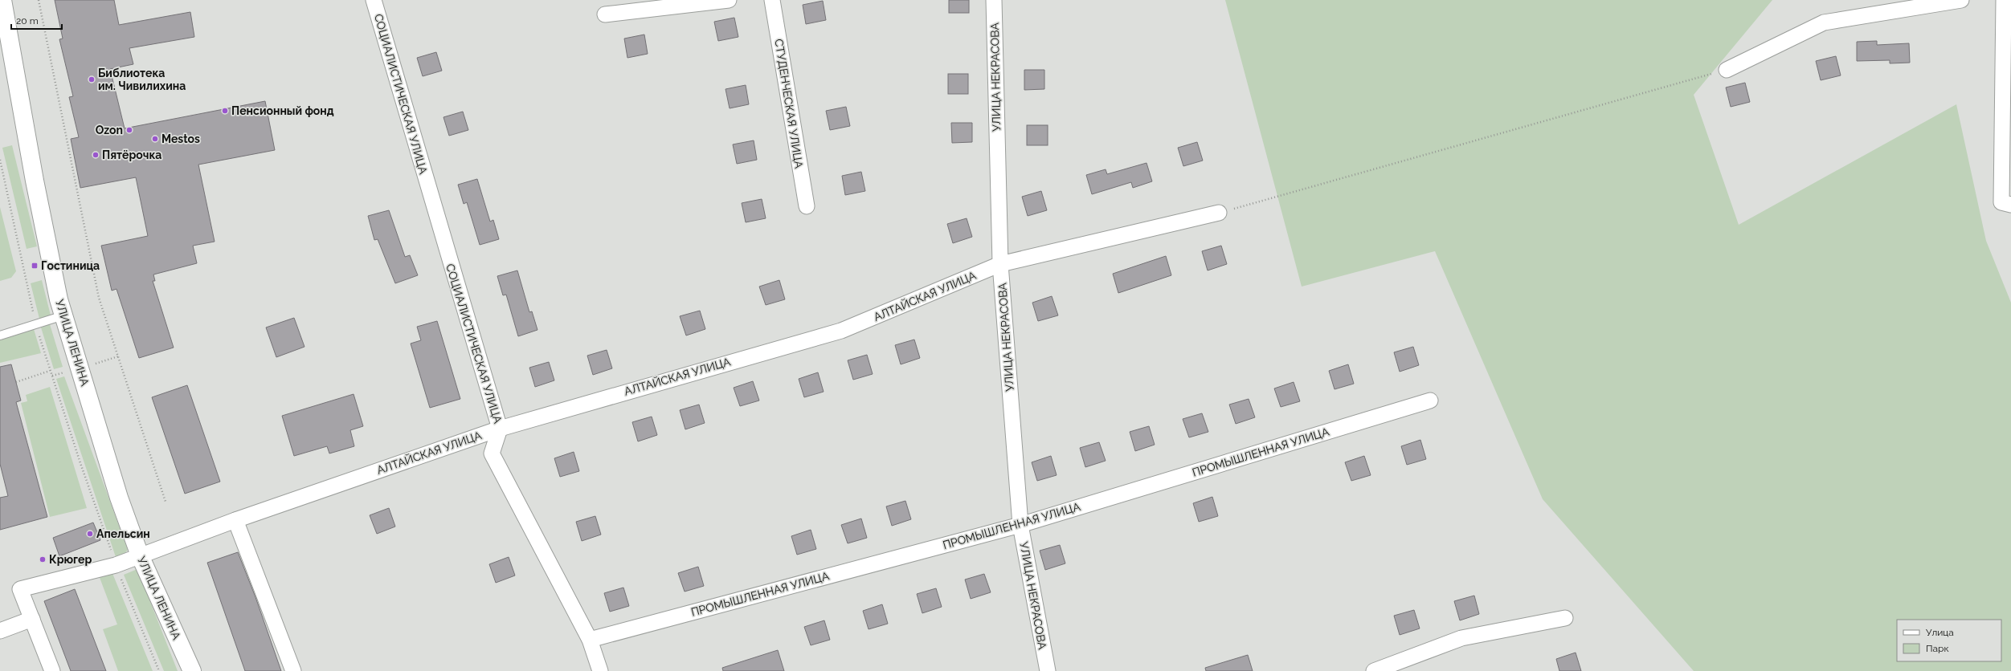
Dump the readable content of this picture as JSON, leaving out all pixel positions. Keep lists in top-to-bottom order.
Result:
{
  "streets": {
    "main road": ["УЛИЦА ЛЕНИНА"],
    "street": [
      "УЛИЦА НЕКРАСОВА",
      "СОЦИАЛИСТИЧЕСКАЯ УЛИЦА",
      "СТУДЕНЧЕСКАЯ УЛИЦА",
      "АЛТАЙСКАЯ УЛИЦА",
      "ПРОМЫШЛЕННАЯ УЛИЦА"
    ]
  },
  "crossings": [
    ["УЛИЦА НЕКРАСОВА", "АЛТАЙСКАЯ УЛИЦА"],
    ["УЛИЦА НЕКРАСОВА", "ПРОМЫШЛЕННАЯ УЛИЦА"],
    ["СОЦИАЛИСТИЧЕСКАЯ УЛИЦА", "АЛТАЙСКАЯ УЛИЦА"],
    ["СОЦИАЛИСТИЧЕСКАЯ УЛИЦА", "ПРОМЫШЛЕННАЯ УЛИЦА"],
    ["АЛТАЙСКАЯ УЛИЦА", "УЛИЦА ЛЕНИНА"]
  ],
  "places": {
    "other": [
      "Библиотека им. Чивилихина",
      "Пенсионный фонд",
      "Ozon",
      "Mestos",
      "Пятёрочка",
      "Апельсин",
      "Крюгер"
    ],
    "transit": ["Гостиница"]
  },
  "legend": ["Улица", "Парк"],
  "scale_bar": "20 m"
}
